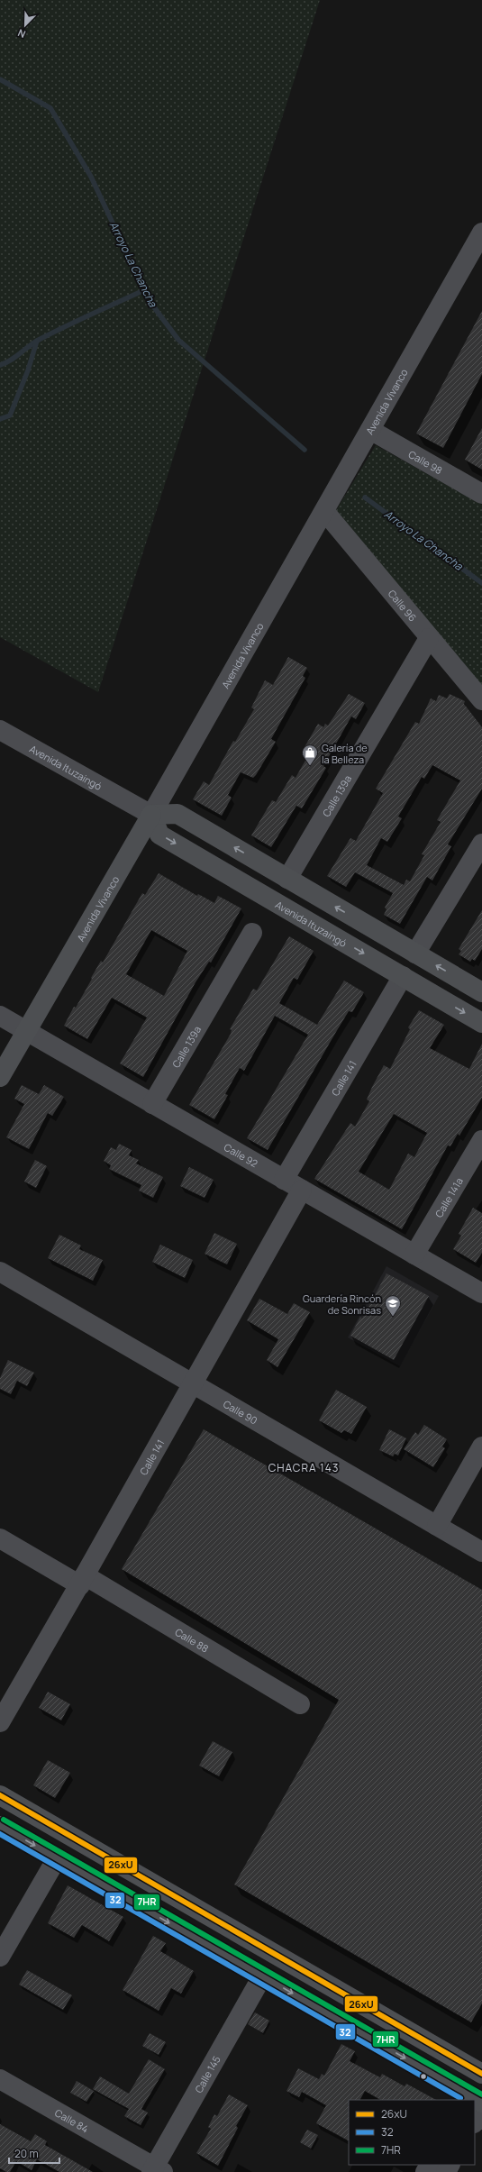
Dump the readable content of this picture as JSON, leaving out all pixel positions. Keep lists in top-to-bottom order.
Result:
{
  "streets": {
    "main road": ["Avenida Vivanco", "Avenida Ituzaingó"],
    "street": [
      "Calle 98",
      "Calle 96",
      "Calle 139a",
      "Calle 141",
      "Calle 92",
      "Calle 141a",
      "Calle 90",
      "Calle 88",
      "Calle 145",
      "Calle 84"
    ]
  },
  "crossings": [
    ["Avenida Vivanco", "Calle 98"],
    ["Avenida Vivanco", "Calle 96"],
    ["Avenida Vivanco", "Avenida Ituzaingó"],
    ["Avenida Vivanco", "Calle 92"],
    ["Calle 96", "Calle 139a"],
    ["Avenida Ituzaingó", "Calle 139a"],
    ["Avenida Ituzaingó", "Calle 141"],
    ["Calle 139a", "Calle 92"],
    ["Calle 141", "Calle 92"],
    ["Calle 141", "Calle 90"],
    ["Calle 141", "Calle 88"],
    ["Calle 92", "Calle 141a"],
    ["Calle 145", "Calle 84"]
  ],
  "districts": ["CHACRA 143"],
  "water": ["Arroyo La Chancha"],
  "places": {
    "shop": ["Galería de la Belleza"],
    "school or university": ["Guardería Rincón de Sonrisas"]
  },
  "lines": ["transit line 26xU", "transit line 7HR", "transit line 32"],
  "legend": ["26xU", "32", "7HR"],
  "scale_bar": "20 m",
  "north": "bottom left"
}
